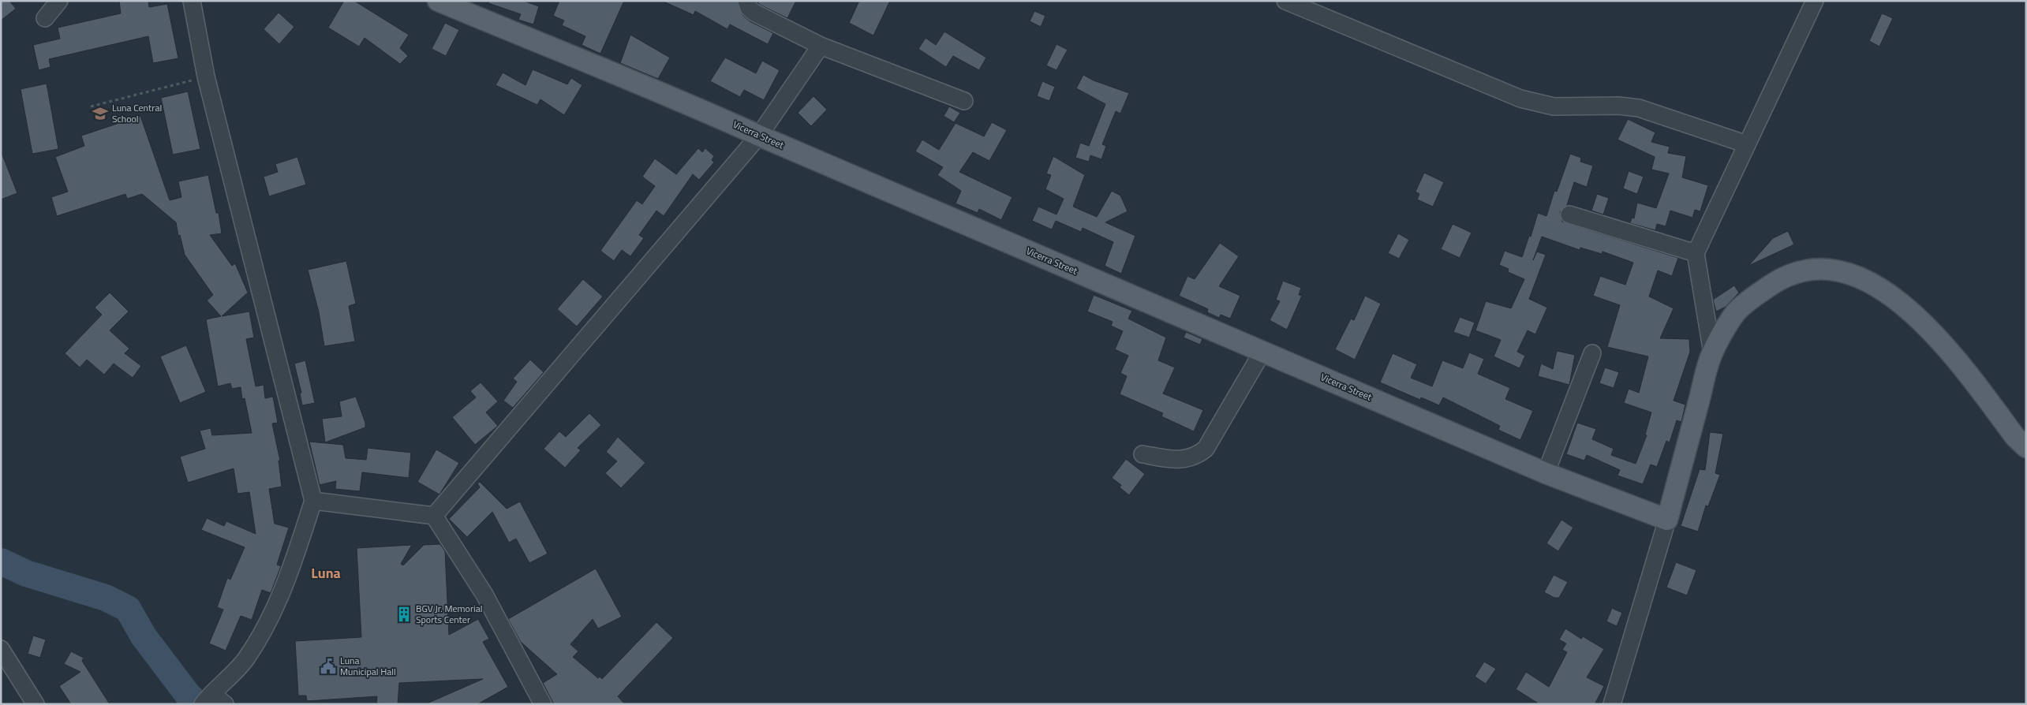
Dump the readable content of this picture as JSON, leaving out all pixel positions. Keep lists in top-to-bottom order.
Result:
{
  "streets": {
    "main road": ["Vicerra Street"]
  },
  "districts": ["Luna"],
  "places": {
    "school or university": ["Luna Central School"],
    "building": ["BGV Jr. Memorial Sports Center"],
    "public building": ["Luna Municipal Hall"]
  }
}
